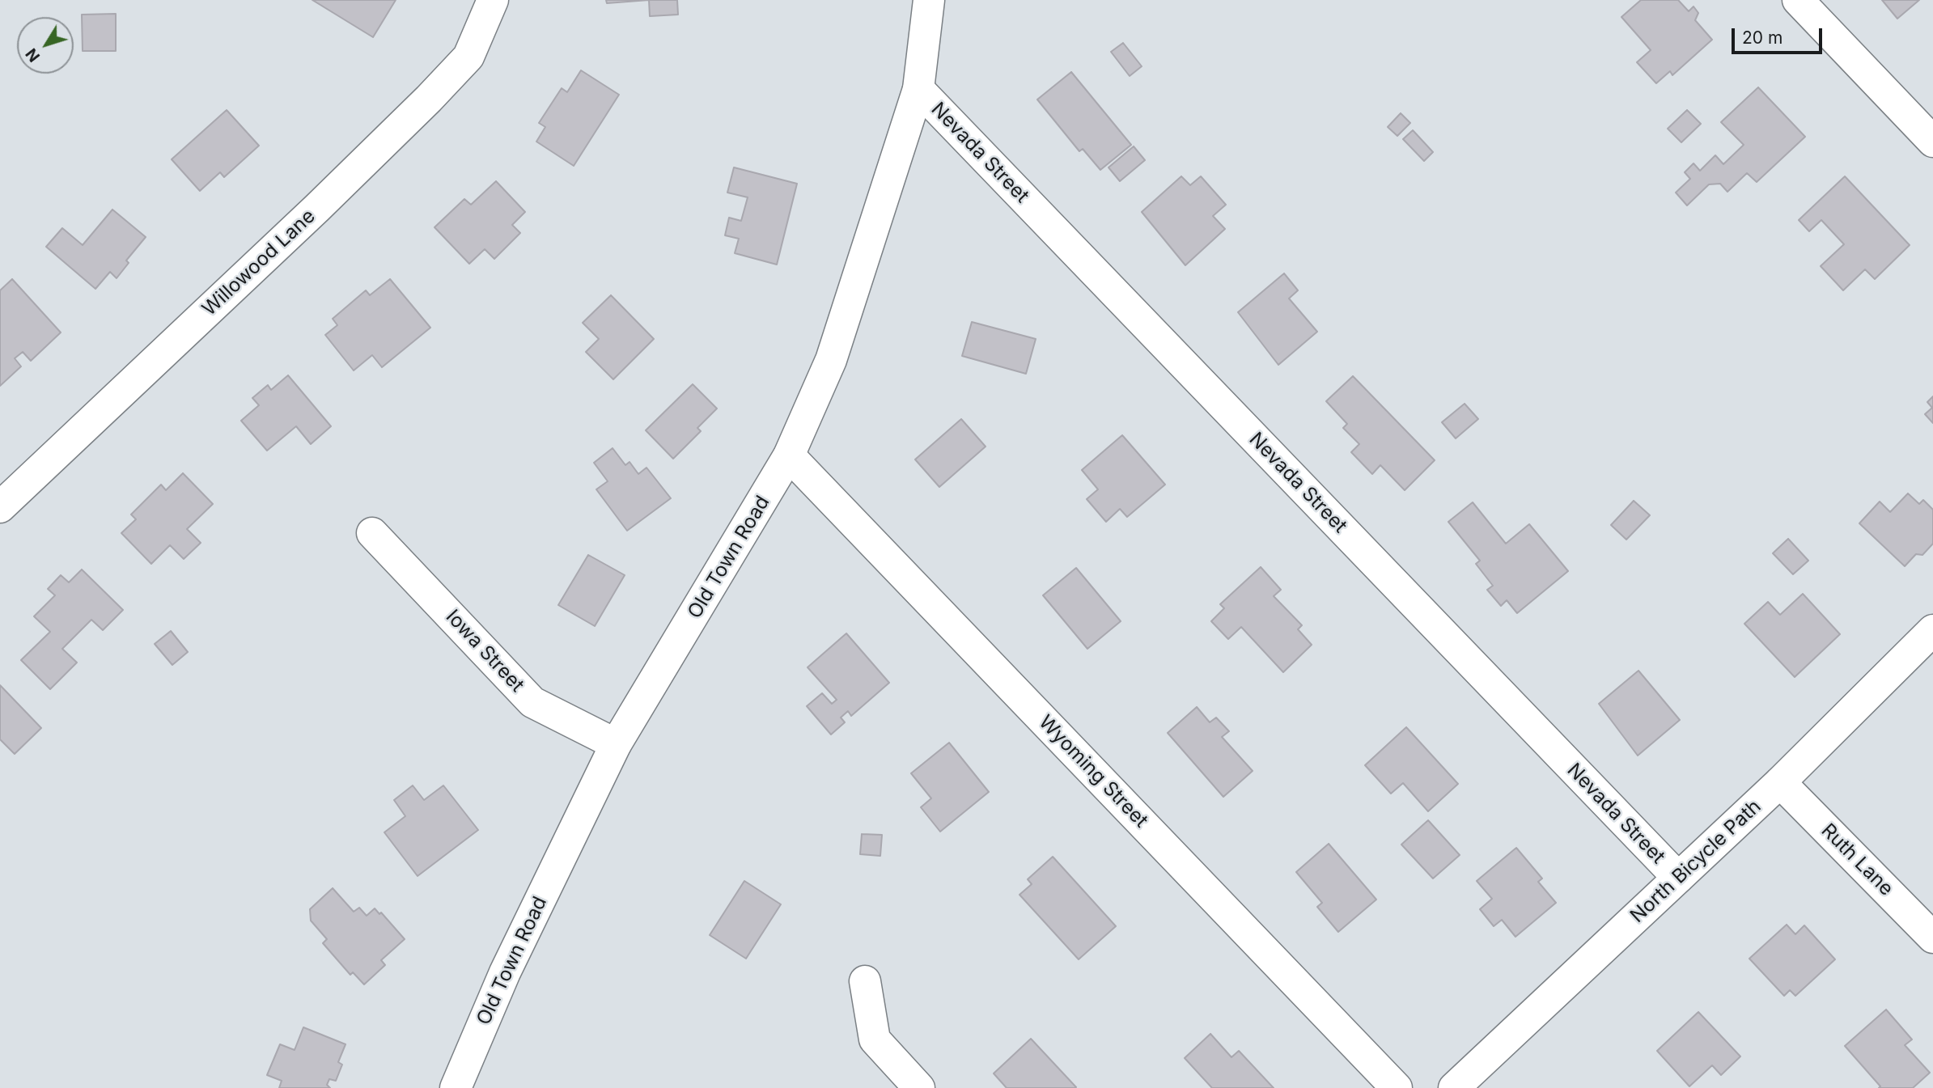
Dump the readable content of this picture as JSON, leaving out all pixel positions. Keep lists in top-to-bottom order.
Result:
{
  "streets": {
    "street": [
      "Nevada Street",
      "Willowood Lane",
      "Old Town Road",
      "Iowa Street",
      "Wyoming Street",
      "Ruth Lane",
      "North Bicycle Path"
    ]
  },
  "crossings": [
    ["Nevada Street", "Old Town Road"],
    ["Nevada Street", "North Bicycle Path"],
    ["Old Town Road", "Iowa Street"],
    ["Old Town Road", "Wyoming Street"],
    ["Ruth Lane", "North Bicycle Path"]
  ],
  "scale_bar": "20 m",
  "north": "bottom left"
}
